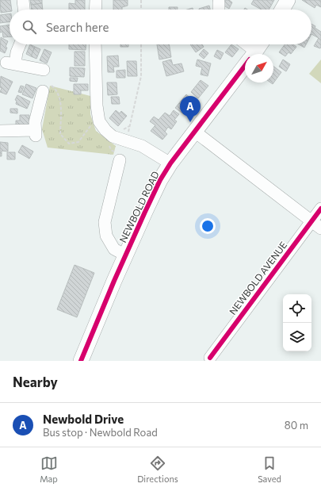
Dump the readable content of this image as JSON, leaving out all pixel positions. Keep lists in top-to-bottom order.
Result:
{
  "streets": {
    "main road": ["NEWBOLD ROAD"],
    "street": ["NEWBOLD AVENUE"]
  },
  "north": "top right",
  "page": {
    "search": "Search here",
    "pins": "A",
    "heading": "Nearby",
    "list": [
      {
        "mark": "A",
        "name": "Newbold Drive",
        "note": "Bus stop · Newbold Road",
        "value": "80 m"
      }
    ],
    "nav": ["Map", "Directions", "Saved"]
  }
}
